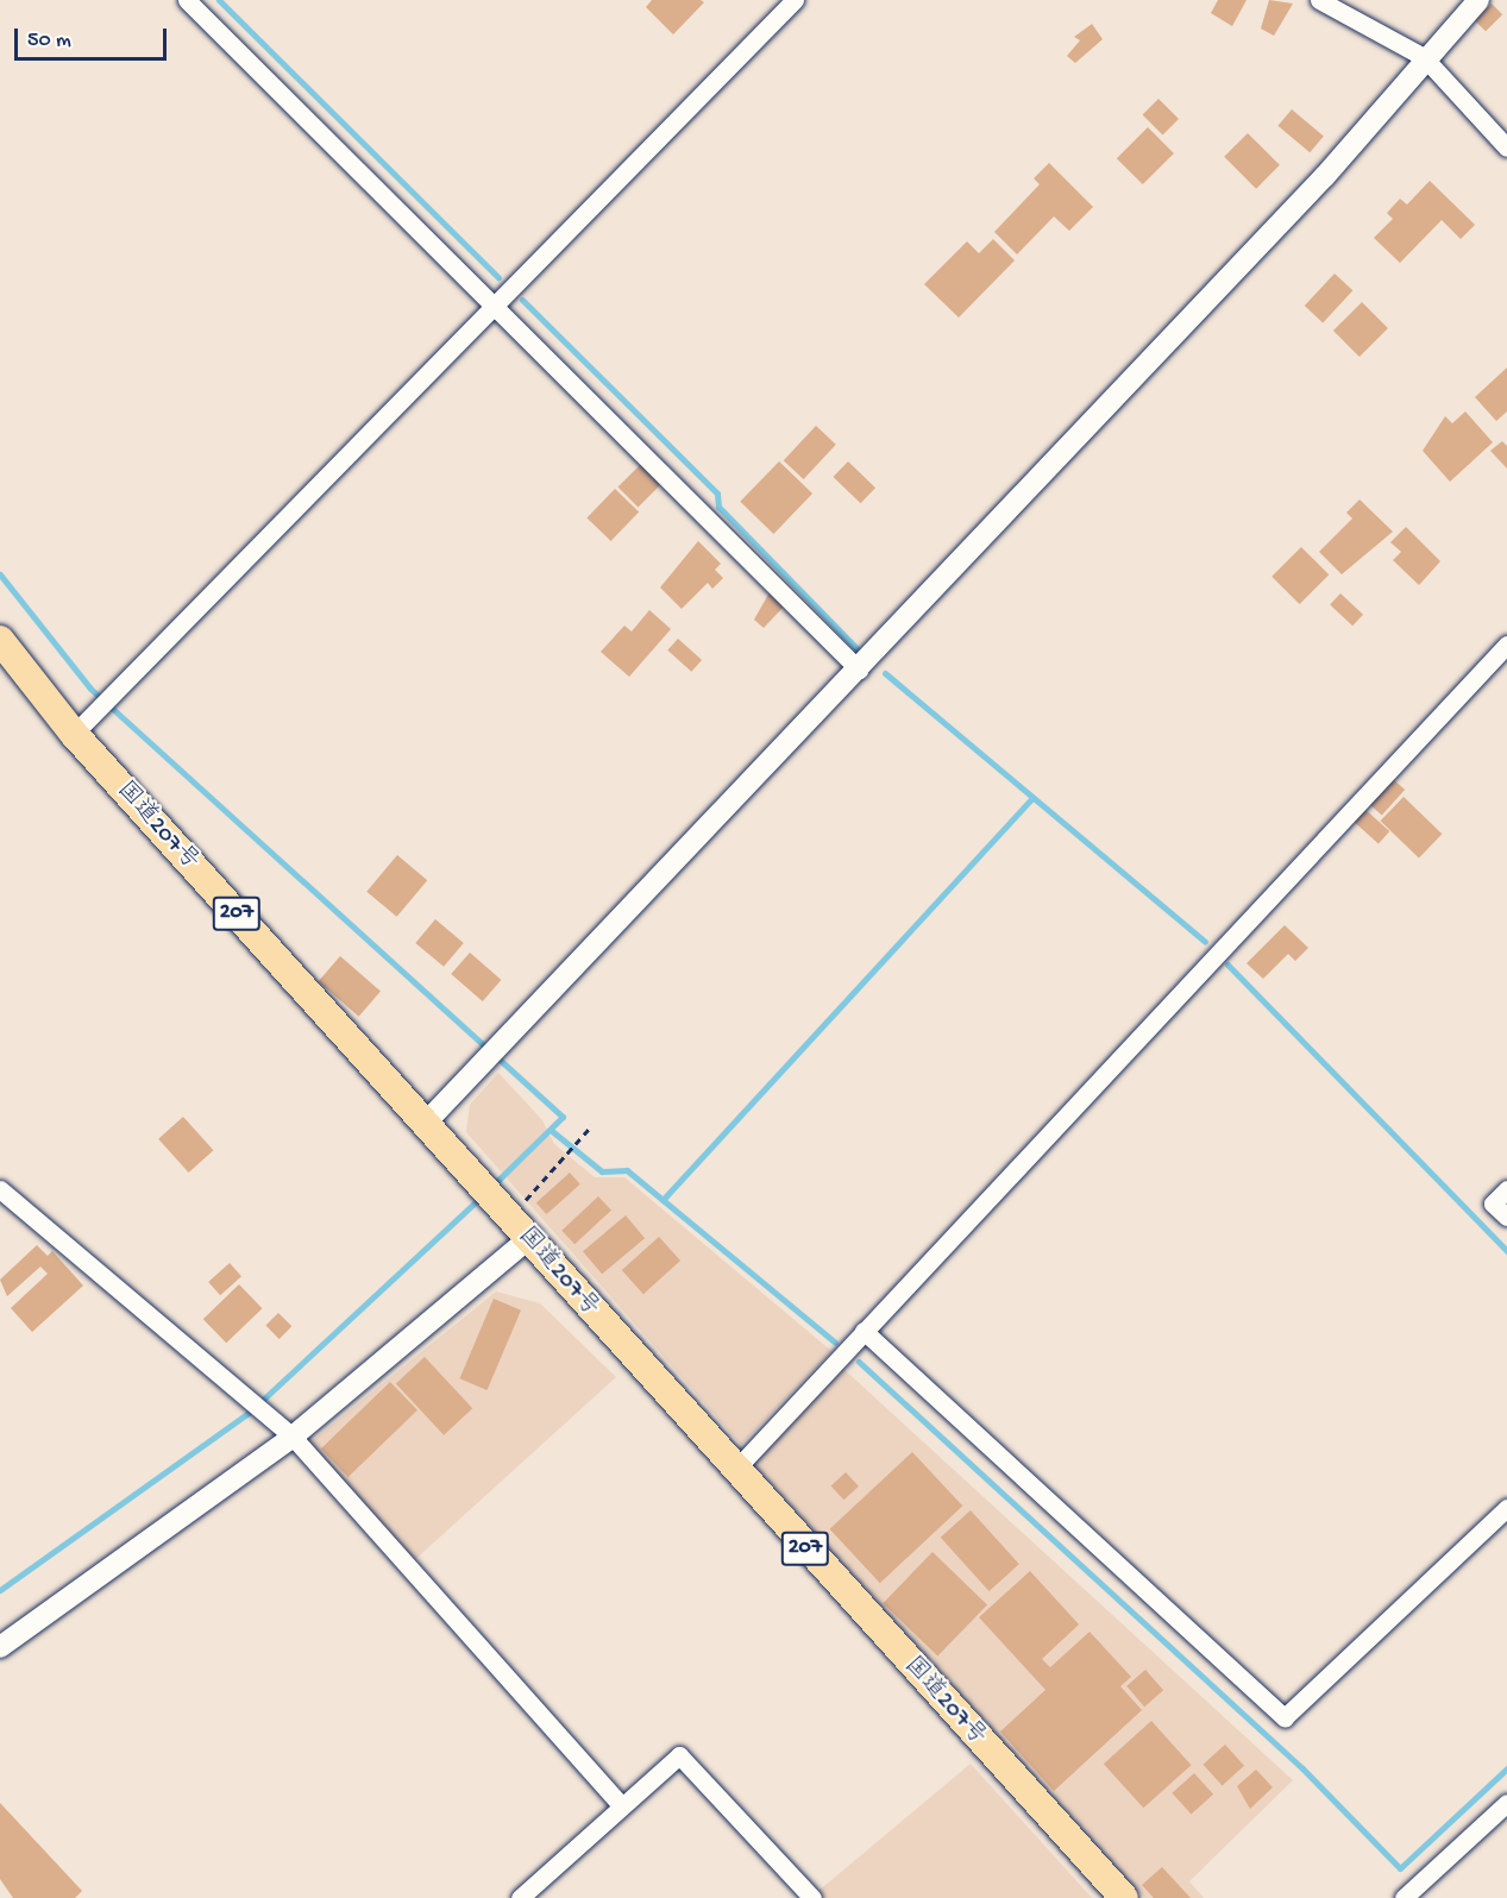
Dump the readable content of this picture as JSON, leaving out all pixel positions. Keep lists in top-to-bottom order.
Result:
{
  "streets": {
    "highway": ["国道207号", "207"]
  },
  "scale_bar": "50 m"
}
